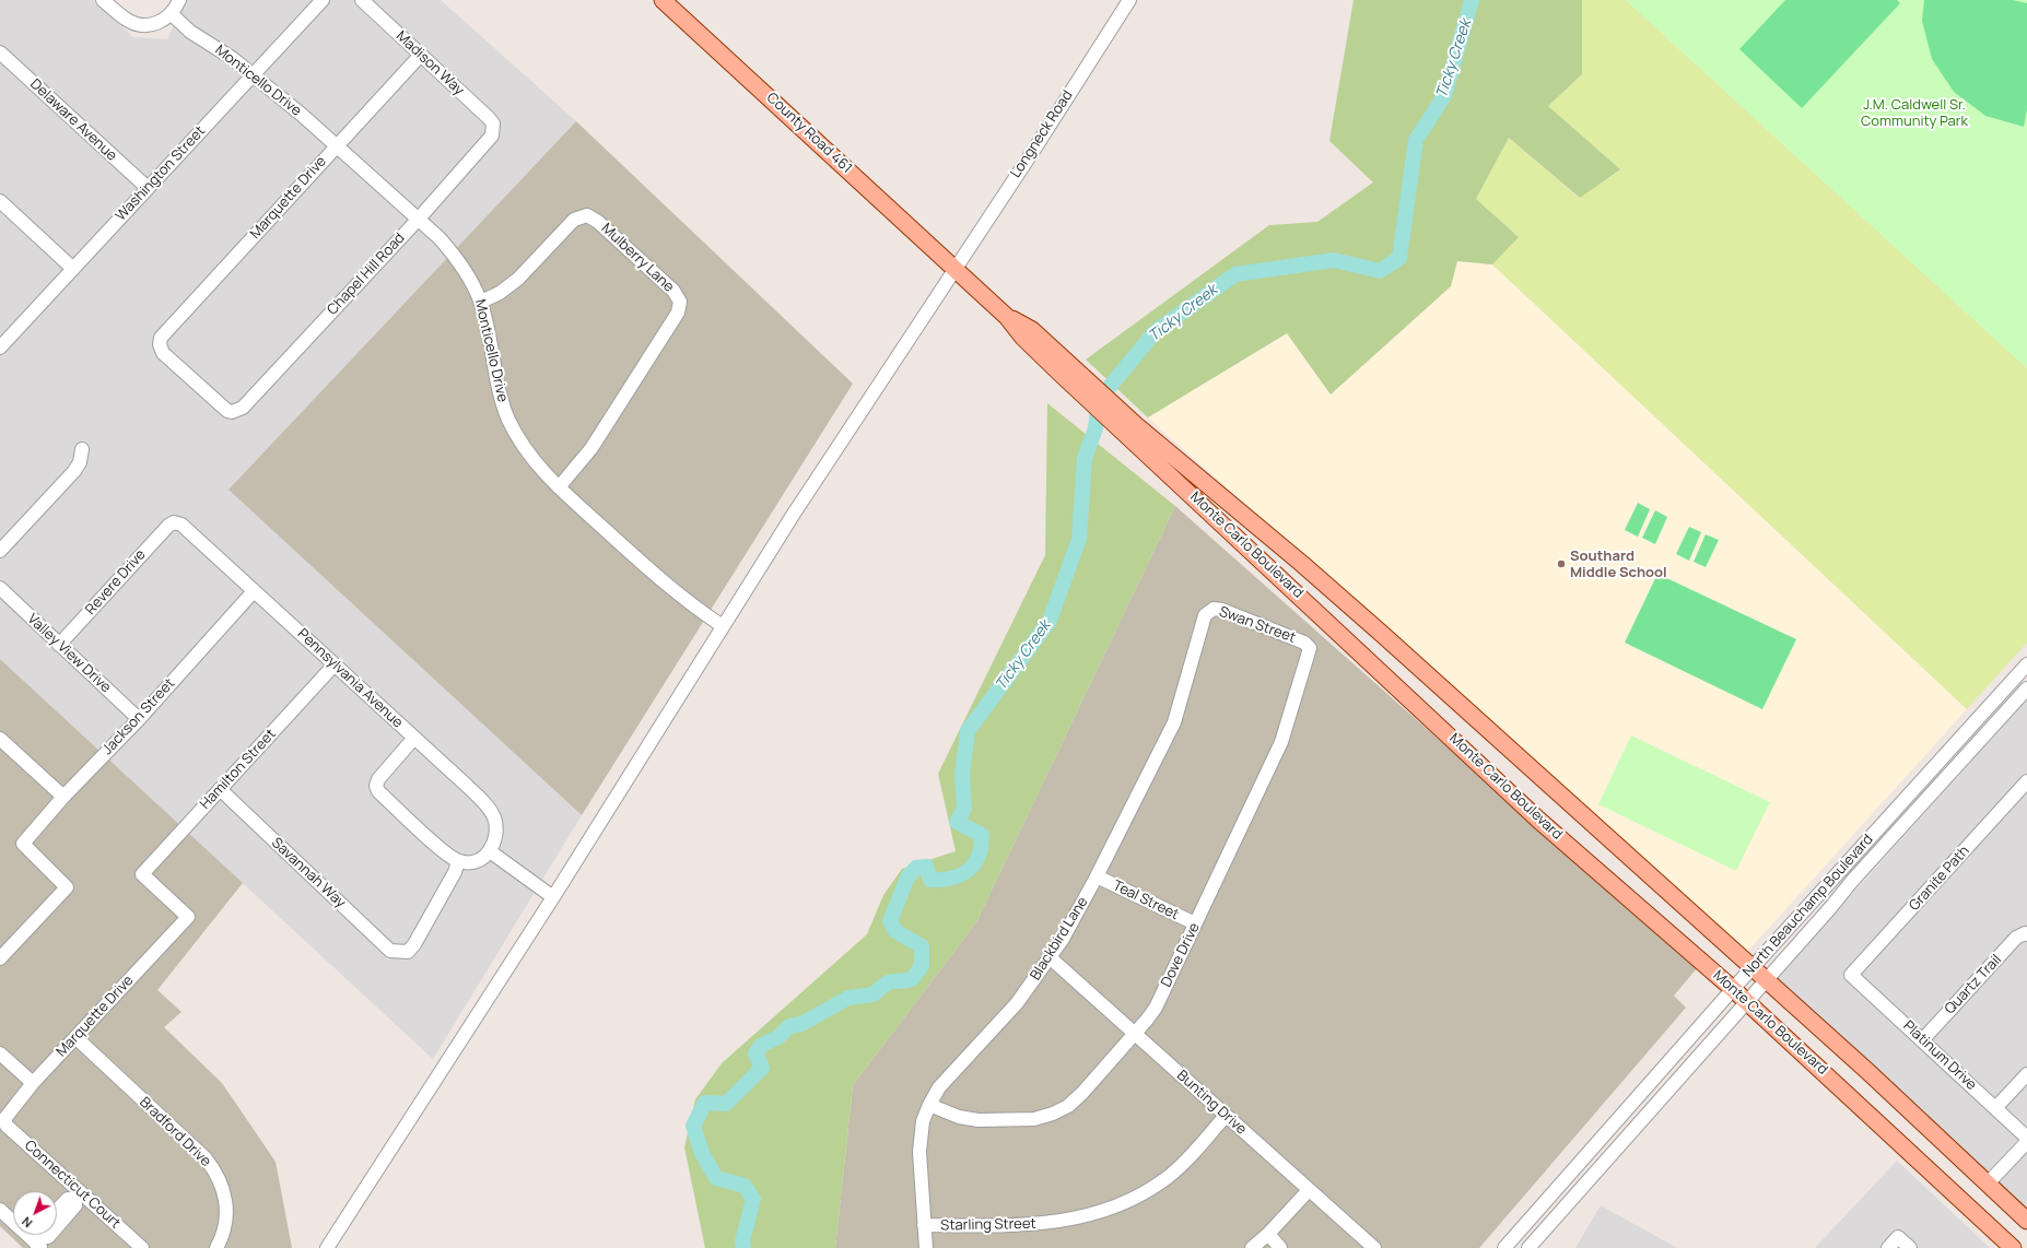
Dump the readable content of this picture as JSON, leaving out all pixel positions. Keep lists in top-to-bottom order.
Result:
{
  "streets": {
    "main road": ["County Road 461", "Monte Carlo Boulevard"],
    "street": [
      "Madison Way",
      "Monticello Drive",
      "Delaware Avenue",
      "Longneck Road",
      "Washington Street",
      "Marquette Drive",
      "Mulberry Lane",
      "Chapel Hill Road",
      "Revere Drive",
      "Swan Street",
      "Valley View Drive",
      "Pennsylvania Avenue",
      "Jackson Street",
      "Hamilton Street",
      "Savannah Way",
      "Granite Path",
      "Teal Street",
      "North Beauchamp Boulevard",
      "Blackbird Lane",
      "Dove Drive",
      "Quartz Trail",
      "Platinum Drive",
      "Bunting Drive",
      "Bradford Drive",
      "Connecticut Court",
      "Starling Street"
    ]
  },
  "crossings": [
    ["Madison Way", "Marquette Drive"],
    ["Madison Way", "Chapel Hill Road"],
    ["Monticello Drive", "Longneck Road"],
    ["Monticello Drive", "Washington Street"],
    ["Monticello Drive", "Marquette Drive"],
    ["Monticello Drive", "Mulberry Lane"],
    ["Monticello Drive", "Chapel Hill Road"],
    ["Delaware Avenue", "Washington Street"],
    ["County Road 461", "Longneck Road"],
    ["County Road 461", "Monte Carlo Boulevard"],
    ["Longneck Road", "Monte Carlo Boulevard"],
    ["Marquette Drive", "Chapel Hill Road"],
    ["Marquette Drive", "Hamilton Street"],
    ["Marquette Drive", "Bradford Drive"],
    ["Marquette Drive", "Connecticut Court"],
    ["Monte Carlo Boulevard", "North Beauchamp Boulevard"],
    ["Revere Drive", "Valley View Drive"],
    ["Revere Drive", "Pennsylvania Avenue"],
    ["Swan Street", "Blackbird Lane"],
    ["Swan Street", "Dove Drive"],
    ["Valley View Drive", "Jackson Street"],
    ["Pennsylvania Avenue", "Jackson Street"],
    ["Pennsylvania Avenue", "Hamilton Street"],
    ["Hamilton Street", "Savannah Way"],
    ["Granite Path", "Platinum Drive"],
    ["Teal Street", "Blackbird Lane"],
    ["Teal Street", "Dove Drive"],
    ["Blackbird Lane", "Dove Drive"],
    ["Blackbird Lane", "Bunting Drive"],
    ["Blackbird Lane", "Starling Street"],
    ["Dove Drive", "Bunting Drive"],
    ["Quartz Trail", "Platinum Drive"],
    ["Bunting Drive", "Starling Street"]
  ],
  "water": ["Ticky Creek"],
  "parks": ["J.M. Caldwell Sr. Community Park"],
  "places": ["Southard Middle School"],
  "north": "bottom left"
}
